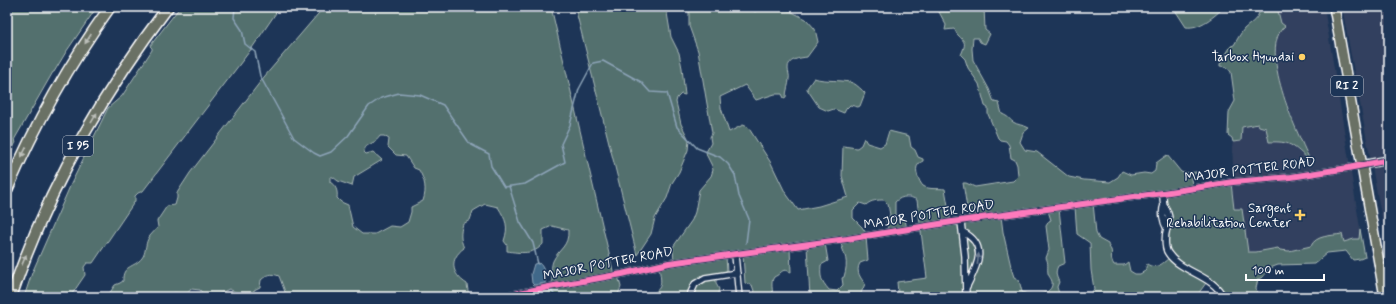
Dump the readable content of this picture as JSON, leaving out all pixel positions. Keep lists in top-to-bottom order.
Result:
{
  "streets": {
    "highway": ["I 95"],
    "main road": ["RI 2"],
    "street": ["MAJOR POTTER ROAD"]
  },
  "crossings": [
    ["RI 2", "MAJOR POTTER ROAD"]
  ],
  "places": {
    "other": ["Tarbox Hyundai"],
    "health": ["Sargent Rehabilitation Center"]
  },
  "scale_bar": "100 m"
}
